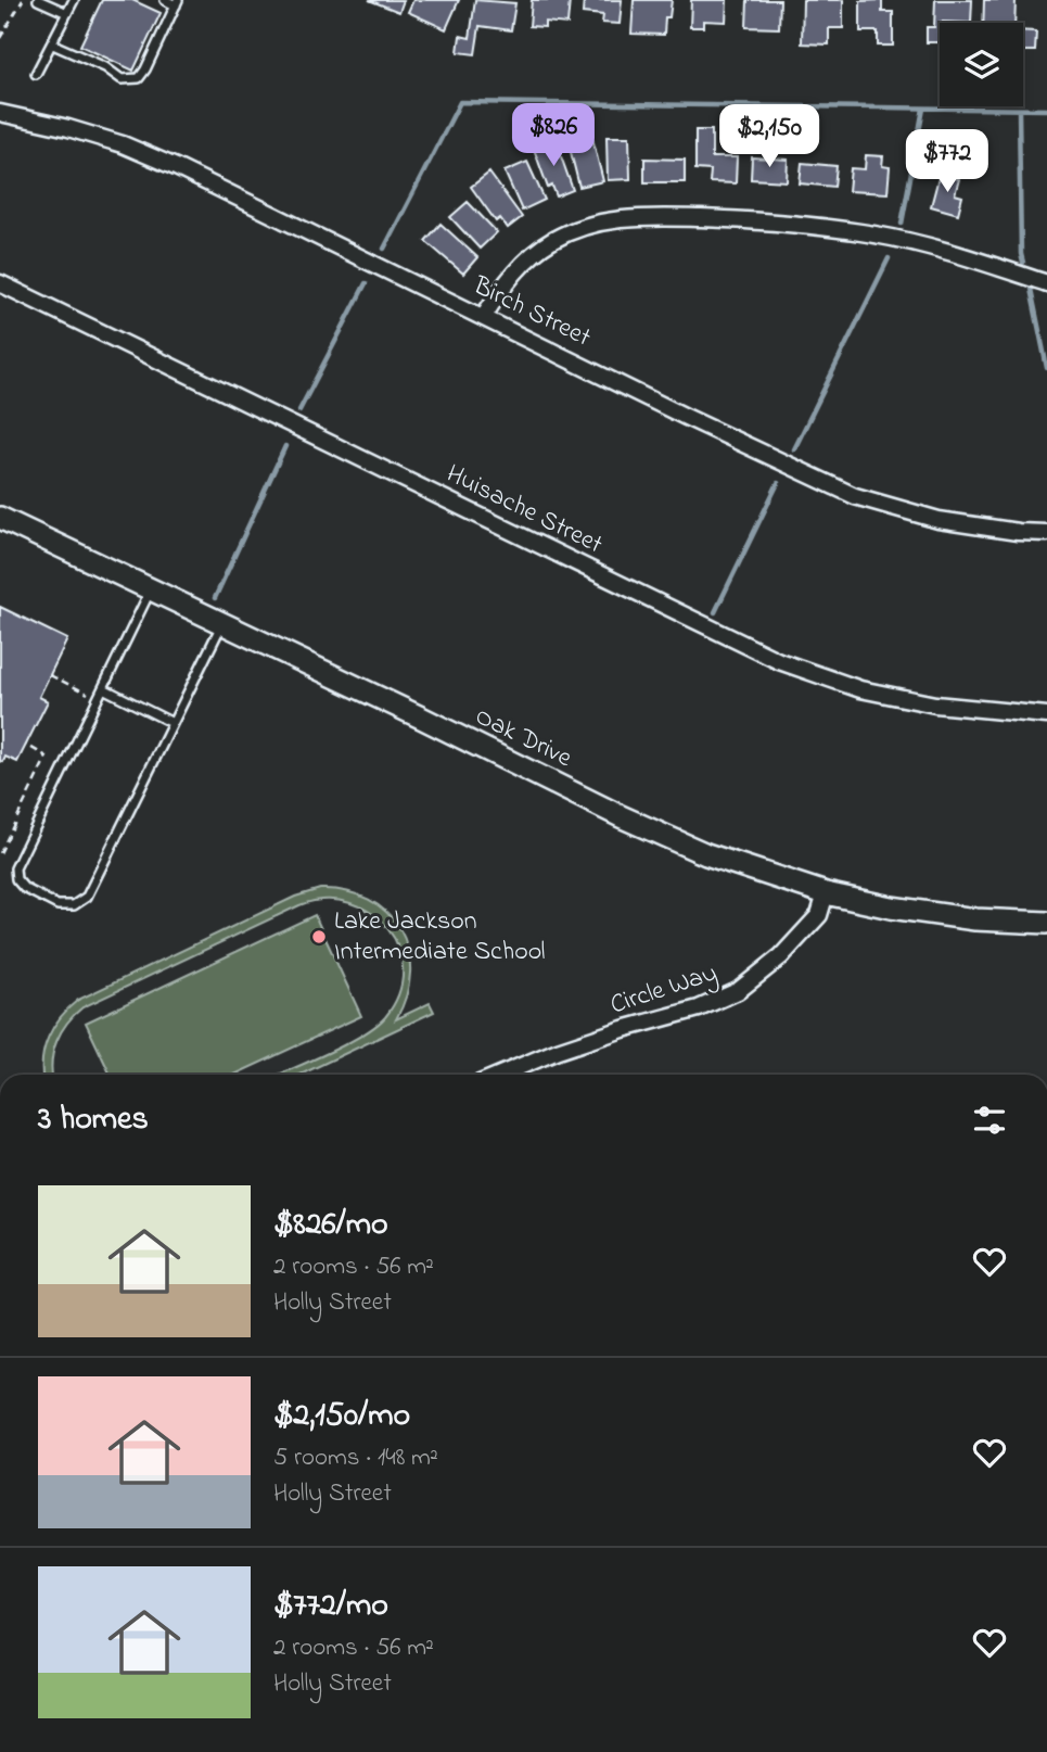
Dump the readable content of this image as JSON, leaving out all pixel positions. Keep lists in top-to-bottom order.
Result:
{
  "streets": {
    "street": [
      "Birch Street",
      "Huisache Street",
      "Oak Drive",
      "Circle Way"
    ]
  },
  "crossings": [
    ["Oak Drive", "Circle Way"]
  ],
  "places": ["Lake Jackson Intermediate School"],
  "page": {
    "price": ["$826", "$2,150", "$772"],
    "heading": "3 homes",
    "list": [
      {
        "name": "$826/mo",
        "note": "2 rooms · 56 m² · Holly Street"
      },
      {
        "name": "$2,150/mo",
        "note": "5 rooms · 148 m² · Holly Street"
      },
      {
        "name": "$772/mo",
        "note": "2 rooms · 56 m² · Holly Street"
      }
    ]
  }
}
